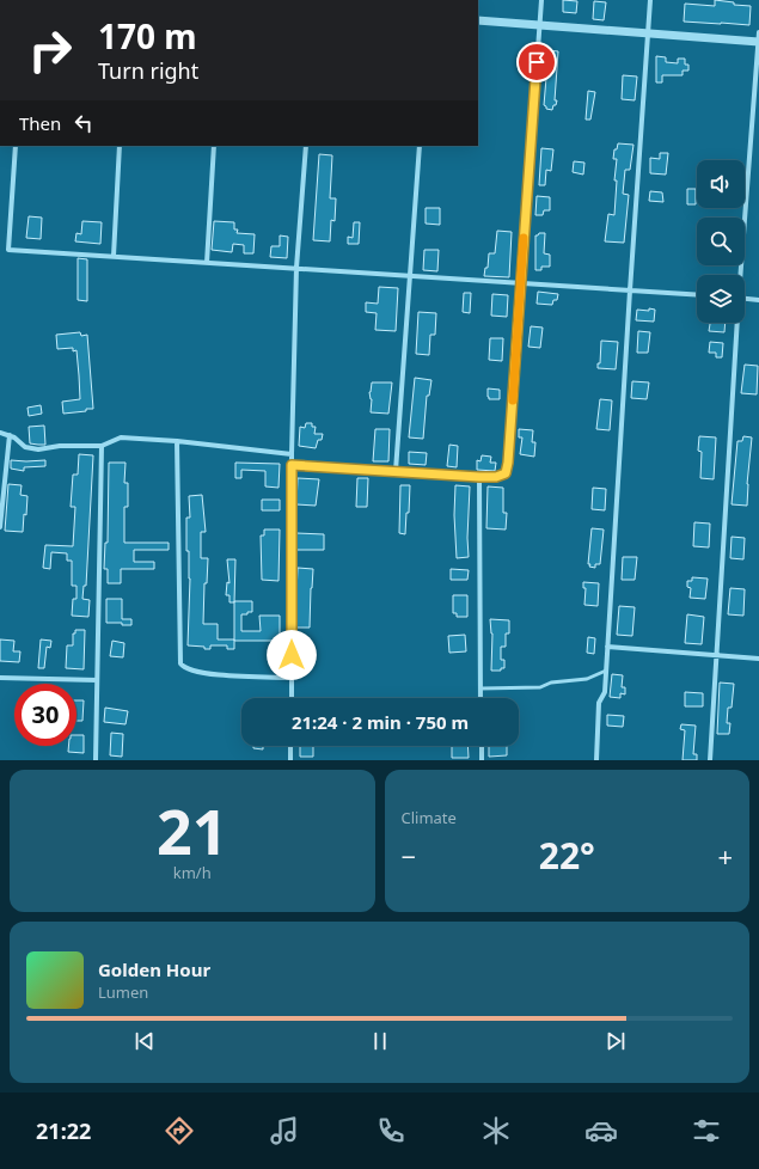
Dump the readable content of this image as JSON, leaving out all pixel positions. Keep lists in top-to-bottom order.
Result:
{
  "page": {
    "turn": ["170 m", "Turn right"],
    "then": "Then",
    "limit": "30",
    "trip": "21:24 · 2 min · 750 m",
    "tile": [
      ["21", "km/h"],
      "Climate"
    ],
    "heat": ["−", "22°", "+"],
    "song": ["Golden Hour", "Lumen"],
    "tabs": "21:22"
  }
}
